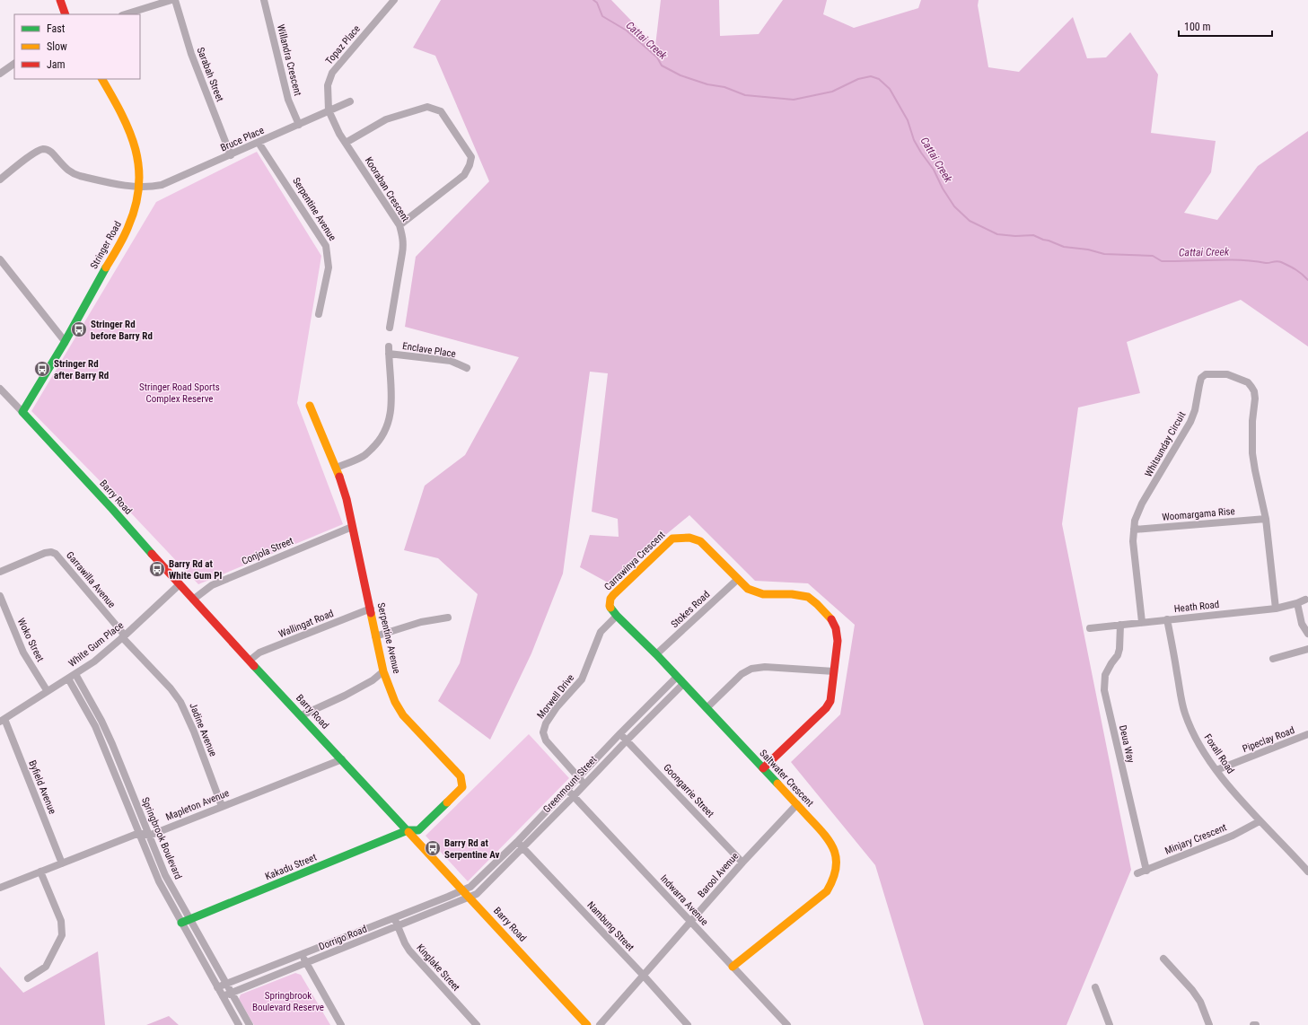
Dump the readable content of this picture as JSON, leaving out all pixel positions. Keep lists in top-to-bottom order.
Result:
{
  "streets": {
    "street": [
      "Topaz Place",
      "Willandra Crescent",
      "Sarabah Street",
      "Bruce Place",
      "Kooraban Crescent",
      "Serpentine Avenue",
      "Stringer Road",
      "Enclave Place",
      "Whitsunday Circuit",
      "Barry Road",
      "Woomargama Rise",
      "Conjola Street",
      "Carrawinya Crescent",
      "Garrawilla Avenue",
      "Heath Road",
      "Stokes Road",
      "Wallingat Road",
      "Woko Street",
      "White Gum Place",
      "Morwell Drive",
      "Jadine Avenue",
      "Pipeclay Road",
      "Deua Way",
      "Foxall Road",
      "Saltwater Crescent",
      "Greenmount Street",
      "Byfield Avenue",
      "Goongarrie Street",
      "Mapleton Avenue",
      "Springbrook Boulevard",
      "Minjary Crescent",
      "Kakadu Street",
      "Barool Avenue",
      "Indwarra Avenue",
      "Nambung Street",
      "Dorrigo Road",
      "Kinglake Street"
    ]
  },
  "crossings": [
    ["Topaz Place", "Bruce Place"],
    ["Topaz Place", "Kooraban Crescent"],
    ["Willandra Crescent", "Bruce Place"],
    ["Sarabah Street", "Bruce Place"],
    ["Bruce Place", "Kooraban Crescent"],
    ["Bruce Place", "Serpentine Avenue"],
    ["Bruce Place", "Stringer Road"],
    ["Serpentine Avenue", "Enclave Place"],
    ["Serpentine Avenue", "Barry Road"],
    ["Serpentine Avenue", "Conjola Street"],
    ["Serpentine Avenue", "Wallingat Road"],
    ["Serpentine Avenue", "Kakadu Street"],
    ["Stringer Road", "Barry Road"],
    ["Whitsunday Circuit", "Woomargama Rise"],
    ["Whitsunday Circuit", "Heath Road"],
    ["Barry Road", "Conjola Street"],
    ["Barry Road", "Wallingat Road"],
    ["Barry Road", "White Gum Place"],
    ["Barry Road", "Greenmount Street"],
    ["Barry Road", "Mapleton Avenue"],
    ["Barry Road", "Kakadu Street"],
    ["Barry Road", "Dorrigo Road"],
    ["Carrawinya Crescent", "Stokes Road"],
    ["Carrawinya Crescent", "Saltwater Crescent"],
    ["Garrawilla Avenue", "White Gum Place"],
    ["Garrawilla Avenue", "Jadine Avenue"],
    ["Heath Road", "Deua Way"],
    ["Heath Road", "Foxall Road"],
    ["Stokes Road", "Saltwater Crescent"],
    ["Woko Street", "White Gum Place"],
    ["White Gum Place", "Jadine Avenue"],
    ["White Gum Place", "Byfield Avenue"],
    ["White Gum Place", "Springbrook Boulevard"],
    ["Morwell Drive", "Saltwater Crescent"],
    ["Morwell Drive", "Greenmount Street"],
    ["Jadine Avenue", "Mapleton Avenue"],
    ["Pipeclay Road", "Foxall Road"],
    ["Deua Way", "Minjary Crescent"],
    ["Foxall Road", "Minjary Crescent"],
    ["Saltwater Crescent", "Greenmount Street"],
    ["Saltwater Crescent", "Barool Avenue"],
    ["Saltwater Crescent", "Indwarra Avenue"],
    ["Greenmount Street", "Goongarrie Street"],
    ["Greenmount Street", "Indwarra Avenue"],
    ["Greenmount Street", "Nambung Street"],
    ["Greenmount Street", "Dorrigo Road"],
    ["Goongarrie Street", "Barool Avenue"],
    ["Mapleton Avenue", "Springbrook Boulevard"],
    ["Springbrook Boulevard", "Kakadu Street"],
    ["Springbrook Boulevard", "Dorrigo Road"],
    ["Barool Avenue", "Indwarra Avenue"],
    ["Barool Avenue", "Nambung Street"],
    ["Dorrigo Road", "Kinglake Street"]
  ],
  "water": ["Cattai Creek"],
  "parks": ["Stringer Road Sports Complex Reserve", "Springbrook Boulevard Reserve"],
  "places": {
    "bus stop": [
      "Stringer Rd before Barry Rd",
      "Stringer Rd after Barry Rd",
      "Barry Rd at White Gum Pl",
      "Barry Rd at Serpentine Av"
    ]
  },
  "legend": ["Fast", "Slow", "Jam"],
  "scale_bar": "100 m"
}
